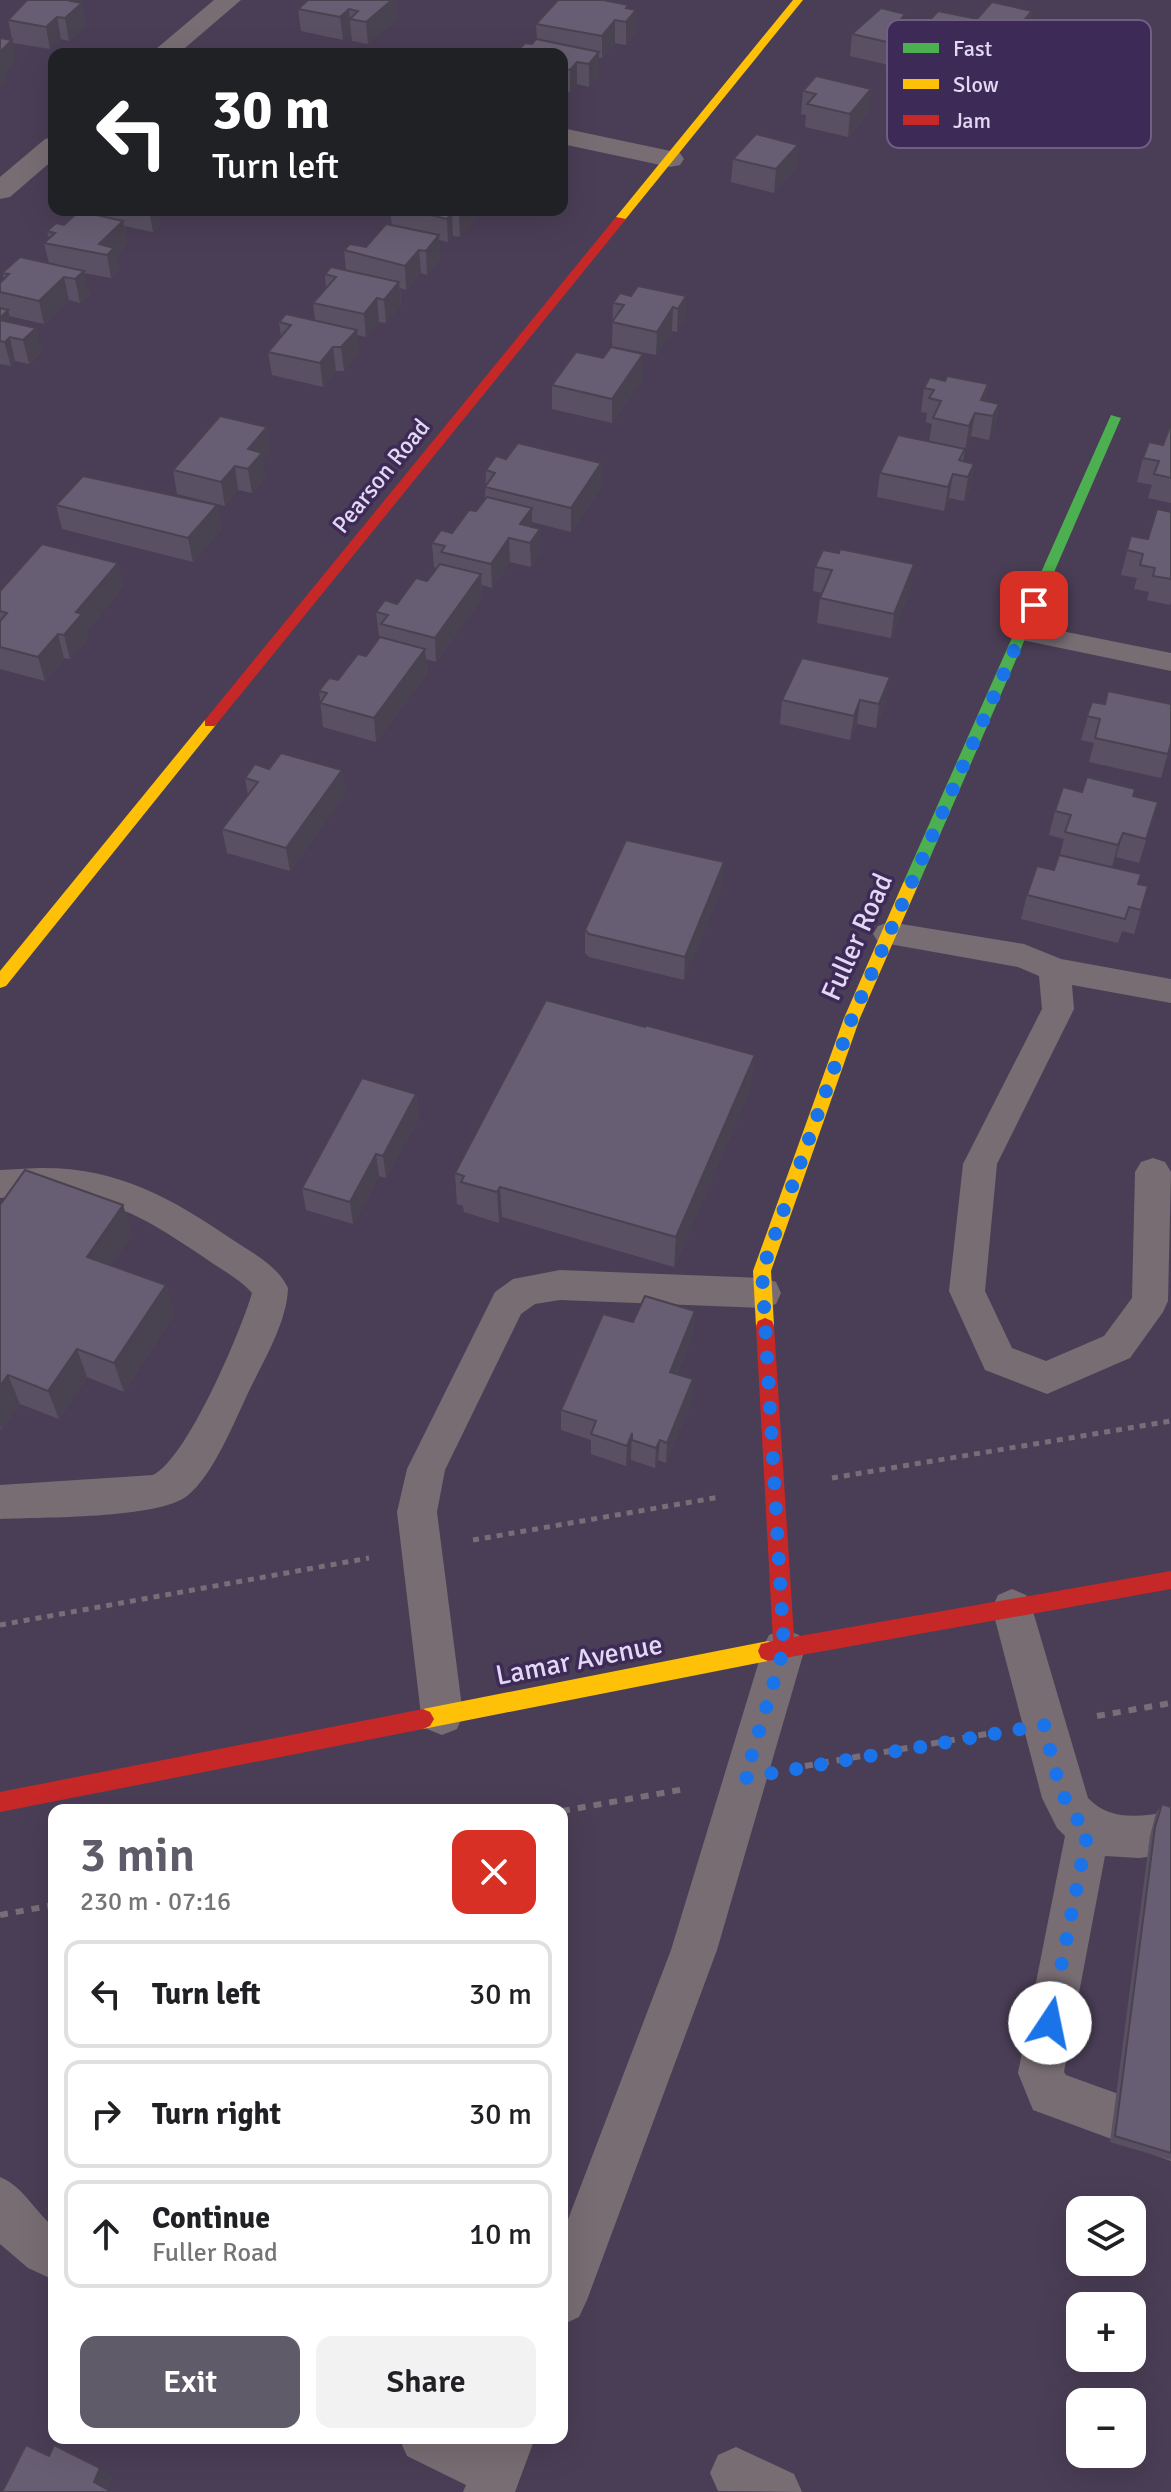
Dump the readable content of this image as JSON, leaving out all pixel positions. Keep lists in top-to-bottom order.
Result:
{
  "streets": {
    "main road": ["Pearson Road", "Fuller Road", "Lamar Avenue"]
  },
  "crossings": [
    ["Fuller Road", "Lamar Avenue"]
  ],
  "legend": ["Fast", "Slow", "Jam"],
  "page": {
    "turn": ["30 m", "Turn left"],
    "heading": ["3 min", "230 m · 07:16"],
    "list": [
      {
        "name": "Turn left",
        "value": "30 m"
      },
      {
        "name": "Turn right",
        "value": "30 m"
      },
      {
        "name": "Continue",
        "note": "Fuller Road",
        "value": "10 m"
      }
    ],
    "map_buttons": ["+", "−"],
    "buttons": ["Exit", "Share"]
  }
}
